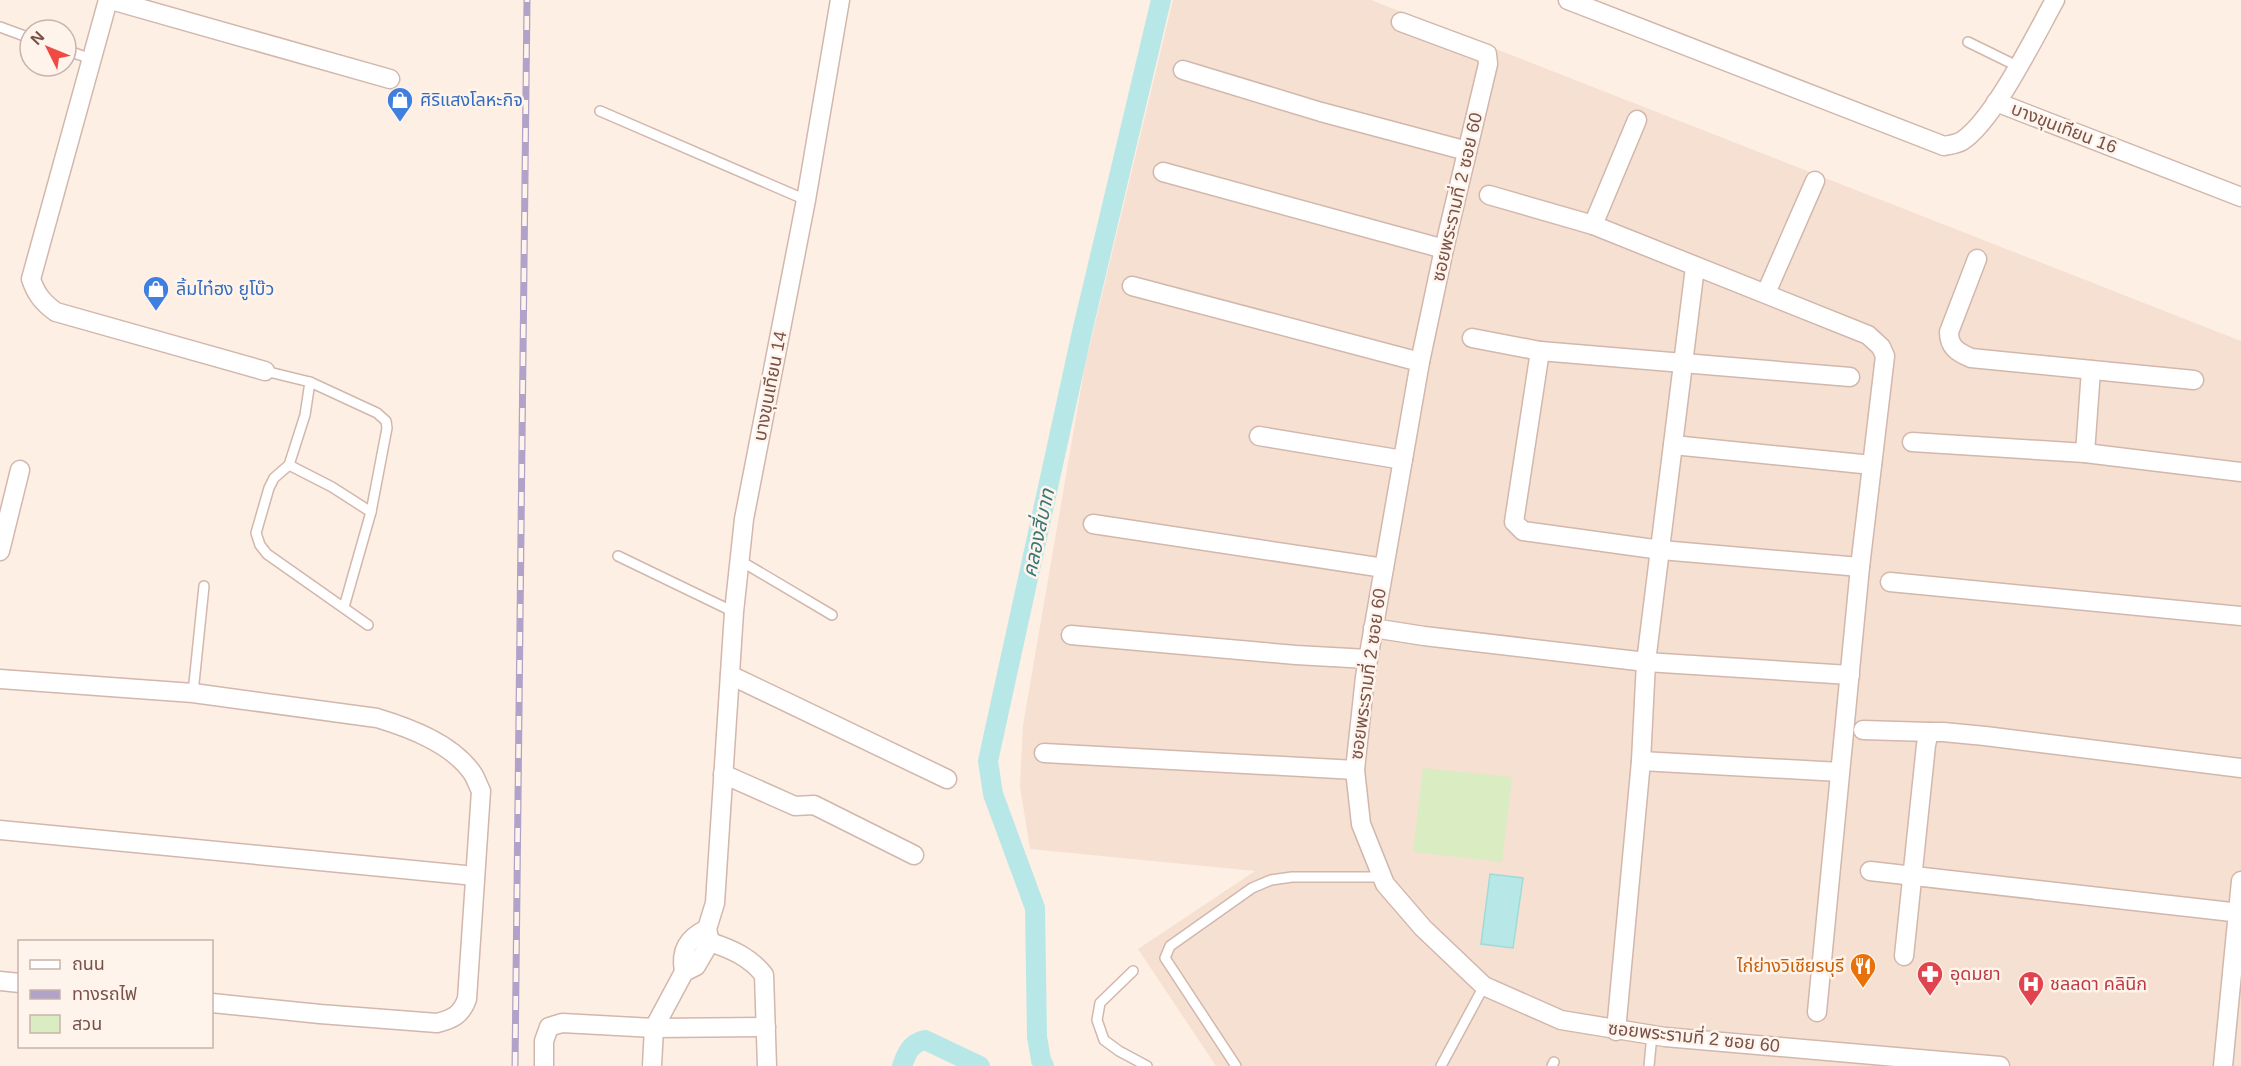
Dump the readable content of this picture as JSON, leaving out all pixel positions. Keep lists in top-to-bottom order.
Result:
{
  "streets": {
    "street": ["บางขุนเทียน 16", "ซอยพระรามที่ 2 ซอย 60", "บางขุนเทียน 14"]
  },
  "water": ["คลองสี่บาท"],
  "places": {
    "shop": ["ศิริแสงโลหะกิจ", "ลิ้มไท๋ฮง ยูโบ๊ว"],
    "restaurant": ["ไก่ย่างวิเชียรบุรี"],
    "pharmacy": ["อุดมยา"],
    "hospital": ["ชลลดา คลินิก"]
  },
  "legend": ["ถนน", "ทางรถไฟ", "สวน"],
  "north": "top left"
}
